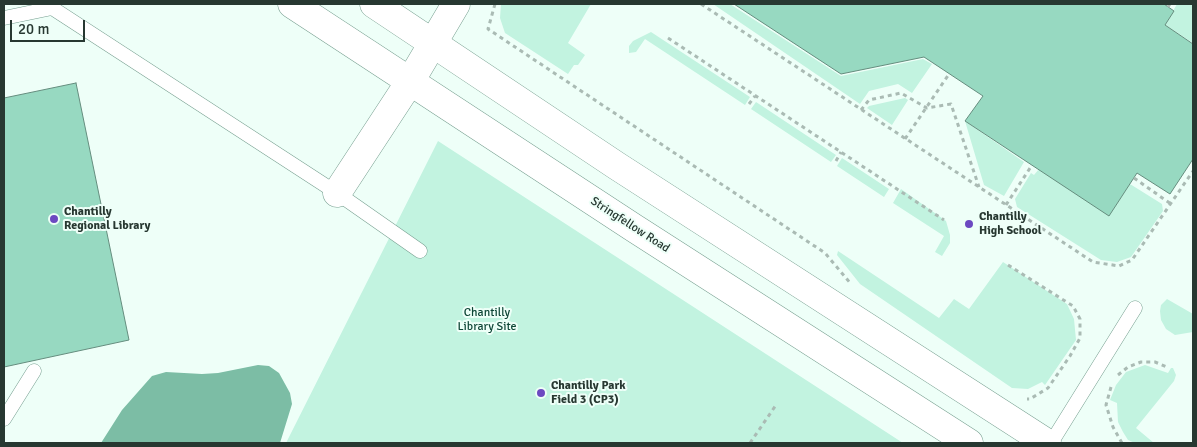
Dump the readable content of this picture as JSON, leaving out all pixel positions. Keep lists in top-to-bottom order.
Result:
{
  "streets": {
    "main road": ["Stringfellow Road"]
  },
  "parks": ["Chantilly Library Site"],
  "places": ["Chantilly Regional Library", "Chantilly High School", "Chantilly Park Field 3 (CP3)"],
  "scale_bar": "20 m"
}
